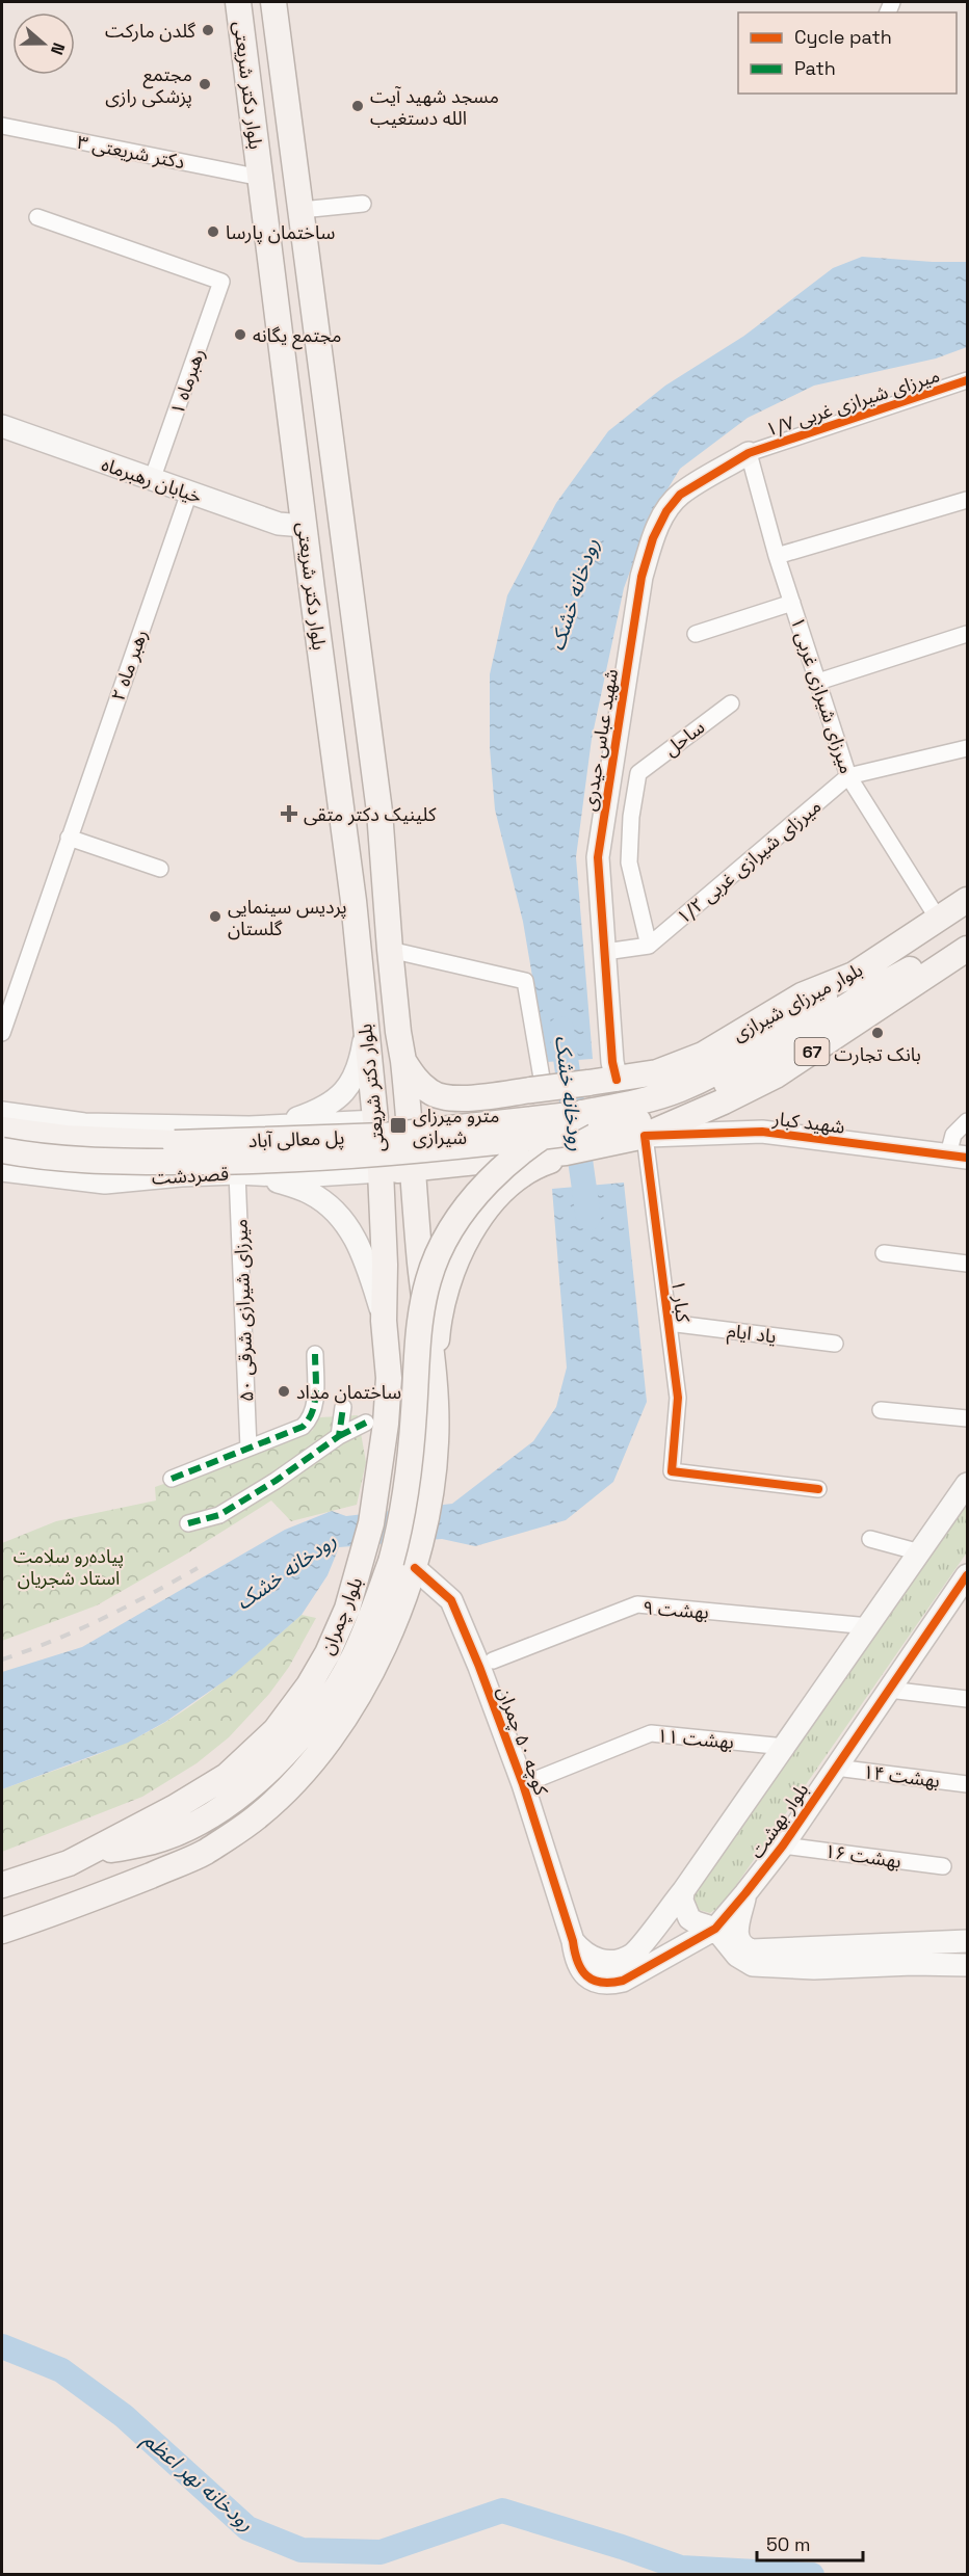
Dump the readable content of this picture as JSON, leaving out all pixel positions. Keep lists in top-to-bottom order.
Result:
{
  "streets": {
    "main road": [
      "بلوار دکتر شریعتی",
      "بلوار میرزای شیرازی",
      "67",
      "پل معالی آباد",
      "بلوار چمران"
    ],
    "street": [
      "۳ دکتر شریعتی",
      "۱ رهبرماه",
      "۱/۷ میرزای شیرازی غربی",
      "خیابان رهبرماه",
      "۲ رهبر ماه",
      "۱ میرزای شیرازی غربی",
      "ساحل",
      "شهید عباس حیدری",
      "۱/۲ میرزای شیرازی غربی",
      "شهید کبار",
      "قصردشت",
      "۱ کبار",
      "۵۰ میرزای شیرازی شرقی",
      "یاد ایام",
      "۹ بهشت",
      "۱۱ بهشت",
      "کوچه ۵۰ چمران",
      "۱۴ بهشت",
      "بلوار بهشت",
      "۱۶ بهشت"
    ]
  },
  "crossings": [
    ["بلوار دکتر شریعتی", "۳ دکتر شریعتی"],
    ["بلوار دکتر شریعتی", "خیابان رهبرماه"],
    ["بلوار دکتر شریعتی", "بلوار میرزای شیرازی"],
    ["بلوار دکتر شریعتی", "قصردشت"],
    ["بلوار دکتر شریعتی", "بلوار چمران"],
    ["۱ رهبرماه", "خیابان رهبرماه"],
    ["۱/۷ میرزای شیرازی غربی", "۱ میرزای شیرازی غربی"],
    ["۱/۷ میرزای شیرازی غربی", "شهید عباس حیدری"],
    ["خیابان رهبرماه", "۲ رهبر ماه"],
    ["۱ میرزای شیرازی غربی", "شهید عباس حیدری"],
    ["۱ میرزای شیرازی غربی", "۱/۲ میرزای شیرازی غربی"],
    ["۱ میرزای شیرازی غربی", "بلوار میرزای شیرازی"],
    ["ساحل", "۱/۲ میرزای شیرازی غربی"],
    ["شهید عباس حیدری", "بلوار میرزای شیرازی"],
    ["67", "شهید کبار"],
    ["67", "پل معالی آباد"],
    ["67", "۱ کبار"],
    ["شهید کبار", "۱ کبار"],
    ["قصردشت", "۵۰ میرزای شیرازی شرقی"],
    ["قصردشت", "بلوار چمران"],
    ["۱ کبار", "یاد ایام"],
    ["۹ بهشت", "بلوار بهشت"],
    ["۱۱ بهشت", "بلوار بهشت"],
    ["کوچه ۵۰ چمران", "بلوار بهشت"],
    ["۱۴ بهشت", "بلوار بهشت"],
    ["بلوار بهشت", "۱۶ بهشت"]
  ],
  "water": ["رودخانه خشک", "رودخانه نهر اعظم"],
  "parks": ["پیاده‌رو سلامت استاد شجریان"],
  "places": {
    "other": [
      "گلدن مارکت",
      "مجتمع پزشکی رازی",
      "مسجد شهید آیت الله دستغیب",
      "ساختمان پارسا",
      "مجتمع یگانه",
      "پردیس سینمایی گلستان",
      "بانک تجارت",
      "ساختمان مداد"
    ],
    "health": ["کلینیک دکتر متقی"],
    "transit": ["مترو میرزای شیرازی"]
  },
  "legend": ["Cycle path", "Path"],
  "scale_bar": "50 m",
  "north": "right"
}
